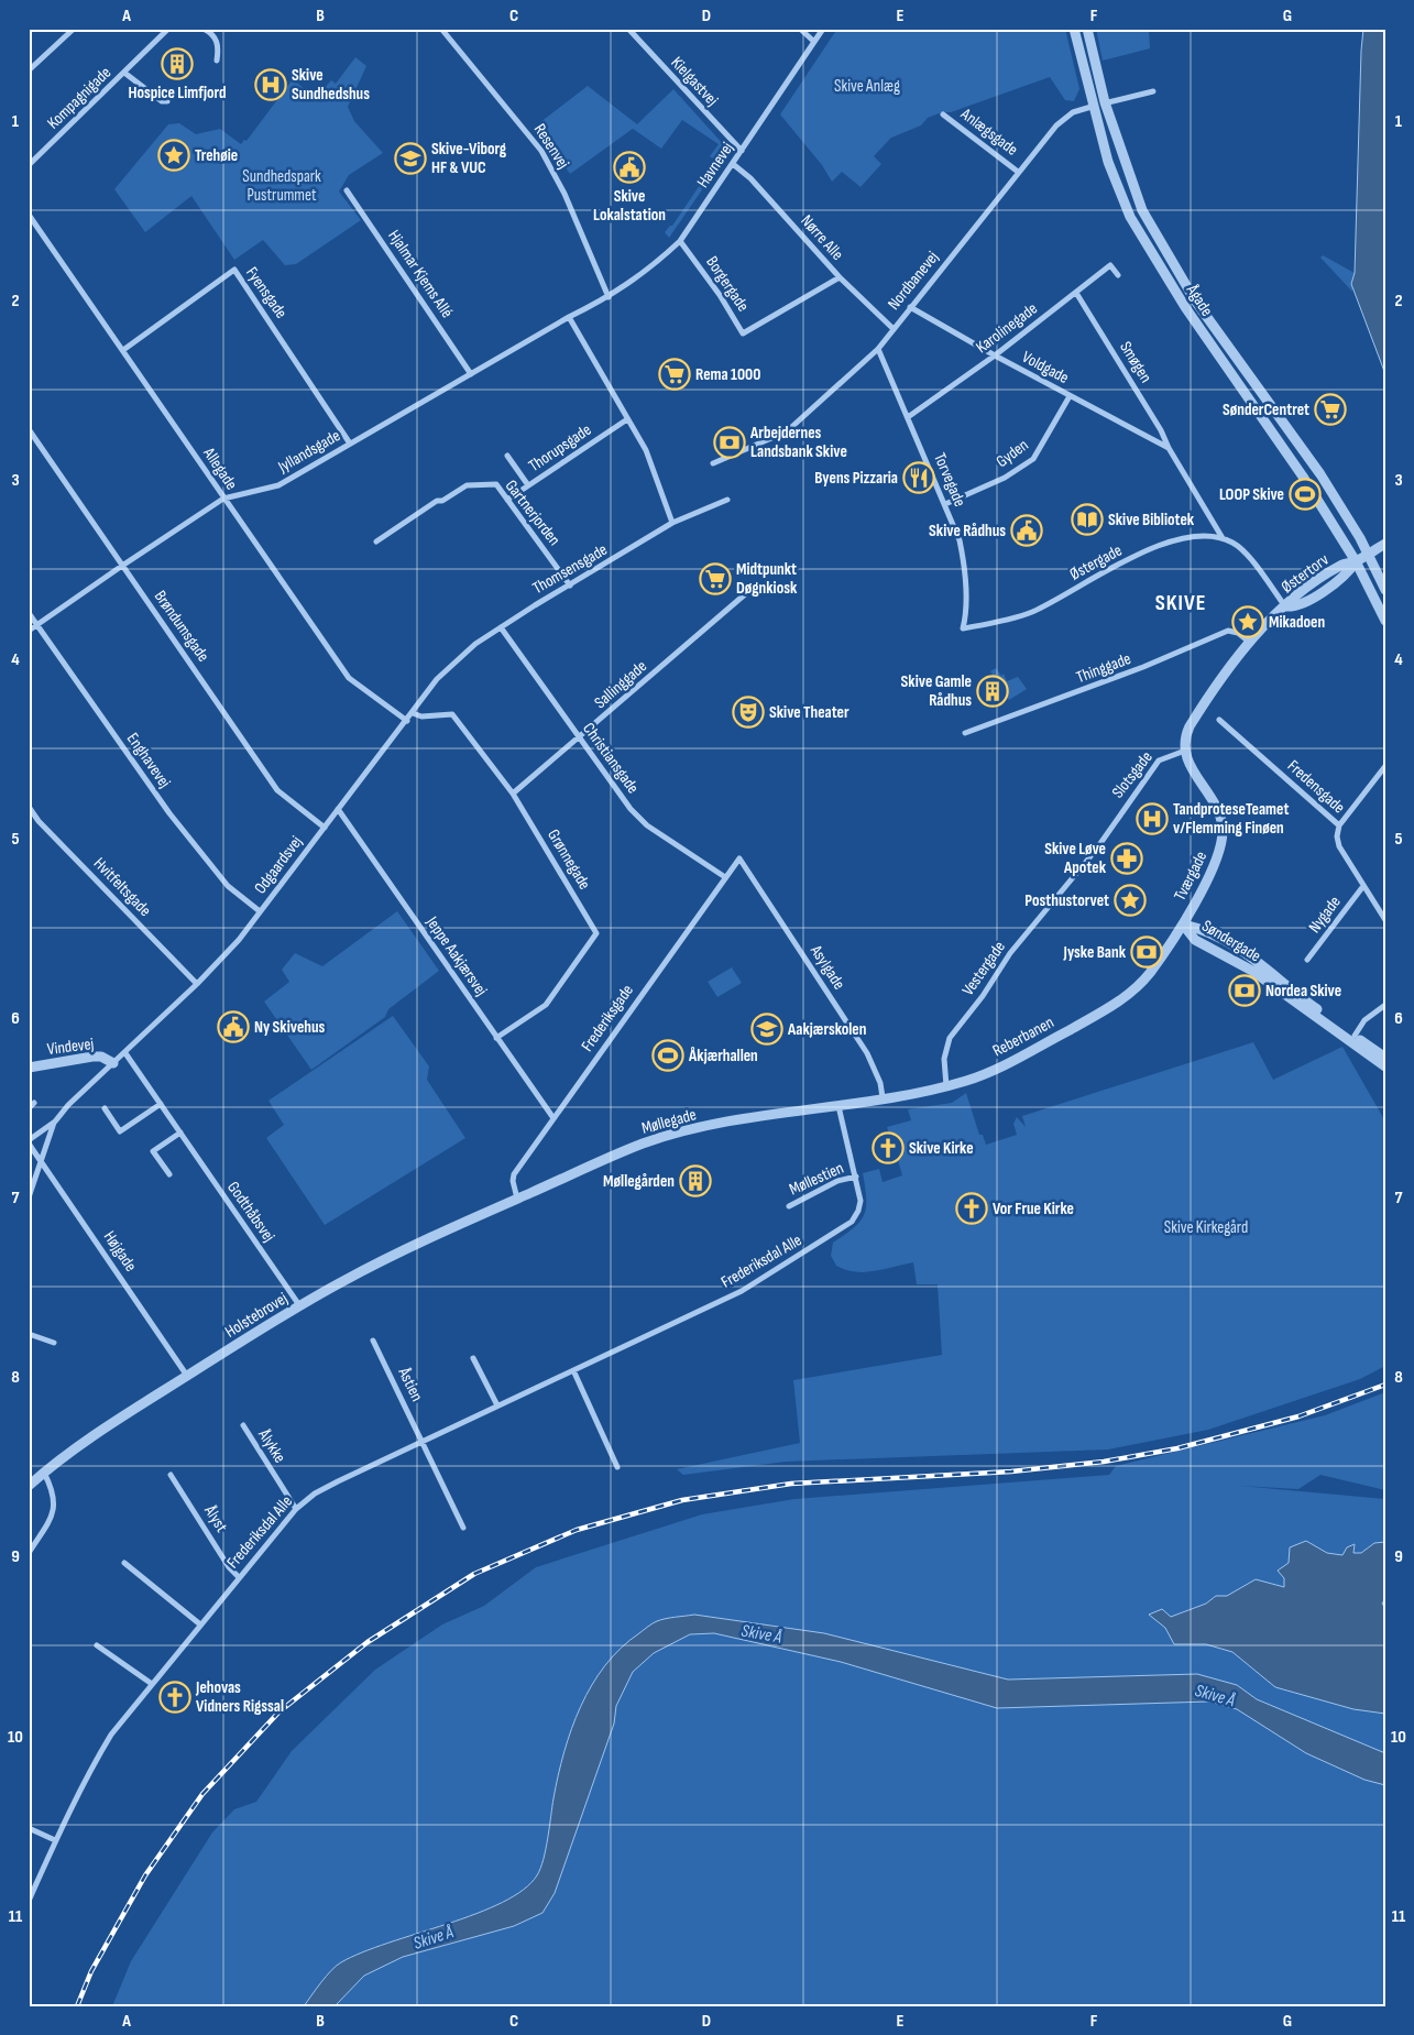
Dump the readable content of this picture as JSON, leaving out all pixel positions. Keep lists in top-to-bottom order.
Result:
{
  "streets": {
    "street": [
      "Kielgastvej",
      "Kompagnigade",
      "Anlægsgade",
      "Resenvej",
      "Havnevej",
      "Nørre Alle",
      "Hjalmar Kjems Allé",
      "Nordbanevej",
      "Borgergade",
      "Fyensgade",
      "Ågade",
      "Karolinegade",
      "Smøgen",
      "Voldgade",
      "Thorupsgade",
      "Jyllandsgade",
      "Gyden",
      "Allegade",
      "Torvegade",
      "Gartnerjorden",
      "Østergade",
      "Thomsensgade",
      "Østertorv",
      "Brøndumsgade",
      "Thinggade",
      "Sallinggade",
      "Christiansgade",
      "Enghavevej",
      "Slotsgade",
      "Fredensgade",
      "Grønnegade",
      "Odgaardsvej",
      "Tværgade",
      "Hvitfeltsgade",
      "Nygade",
      "Søndergade",
      "Jeppe Aakjærsvej",
      "Asylgade",
      "Vestergade",
      "Frederiksgade",
      "Reberbanen",
      "Vindevej",
      "Møllegade",
      "Møllestien",
      "Godthåbsvej",
      "Højgade",
      "Frederiksdal Alle",
      "Holstebrovej",
      "Åstien",
      "Ålykke",
      "Ålyst"
    ]
  },
  "crossings": [
    ["Kielgastvej", "Havnevej"],
    ["Anlægsgade", "Nordbanevej"],
    ["Resenvej", "Havnevej"],
    ["Resenvej", "Jyllandsgade"],
    ["Havnevej", "Nørre Alle"],
    ["Havnevej", "Borgergade"],
    ["Havnevej", "Jyllandsgade"],
    ["Nørre Alle", "Nordbanevej"],
    ["Nørre Alle", "Borgergade"],
    ["Hjalmar Kjems Allé", "Jyllandsgade"],
    ["Nordbanevej", "Ågade"],
    ["Nordbanevej", "Voldgade"],
    ["Nordbanevej", "Torvegade"],
    ["Fyensgade", "Jyllandsgade"],
    ["Fyensgade", "Allegade"],
    ["Ågade", "Østertorv"],
    ["Karolinegade", "Smøgen"],
    ["Karolinegade", "Voldgade"],
    ["Karolinegade", "Torvegade"],
    ["Smøgen", "Voldgade"],
    ["Smøgen", "Østergade"],
    ["Voldgade", "Gyden"],
    ["Thorupsgade", "Gartnerjorden"],
    ["Jyllandsgade", "Allegade"],
    ["Jyllandsgade", "Brøndumsgade"],
    ["Jyllandsgade", "Enghavevej"],
    ["Gyden", "Torvegade"],
    ["Allegade", "Odgaardsvej"],
    ["Torvegade", "Østergade"],
    ["Gartnerjorden", "Thomsensgade"],
    ["Østergade", "Østertorv"],
    ["Thomsensgade", "Christiansgade"],
    ["Thomsensgade", "Odgaardsvej"],
    ["Østertorv", "Thinggade"],
    ["Brøndumsgade", "Odgaardsvej"],
    ["Sallinggade", "Christiansgade"],
    ["Sallinggade", "Grønnegade"],
    ["Christiansgade", "Frederiksgade"],
    ["Enghavevej", "Odgaardsvej"],
    ["Slotsgade", "Tværgade"],
    ["Slotsgade", "Vestergade"],
    ["Fredensgade", "Nygade"],
    ["Grønnegade", "Odgaardsvej"],
    ["Grønnegade", "Jeppe Aakjærsvej"],
    ["Odgaardsvej", "Hvitfeltsgade"],
    ["Odgaardsvej", "Jeppe Aakjærsvej"],
    ["Odgaardsvej", "Vindevej"],
    ["Odgaardsvej", "Godthåbsvej"],
    ["Odgaardsvej", "Højgade"],
    ["Tværgade", "Søndergade"],
    ["Tværgade", "Reberbanen"],
    ["Søndergade", "Reberbanen"],
    ["Jeppe Aakjærsvej", "Frederiksgade"],
    ["Asylgade", "Frederiksgade"],
    ["Asylgade", "Reberbanen"],
    ["Vestergade", "Reberbanen"],
    ["Frederiksgade", "Møllegade"],
    ["Frederiksgade", "Holstebrovej"],
    ["Reberbanen", "Møllegade"],
    ["Reberbanen", "Frederiksdal Alle"],
    ["Møllegade", "Frederiksdal Alle"],
    ["Møllegade", "Holstebrovej"],
    ["Møllestien", "Frederiksdal Alle"],
    ["Godthåbsvej", "Holstebrovej"],
    ["Højgade", "Holstebrovej"],
    ["Frederiksdal Alle", "Åstien"],
    ["Frederiksdal Alle", "Ålykke"],
    ["Frederiksdal Alle", "Ålyst"]
  ],
  "districts": ["SKIVE"],
  "water": ["Skive Å"],
  "parks": ["Skive Anlæg", "Sundhedspark Pustrummet", "Skive Kirkegård"],
  "places": {
    "building": ["Hospice Limfjord", "Skive Gamle Rådhus", "Møllegården"],
    "hospital": ["Skive Sundhedshus", "TandproteseTeamet v/Flemming Finøen"],
    "place": ["Trehøie", "Mikadoen", "Posthustorvet"],
    "school or university": ["Skive-Viborg HF & VUC", "Aakjærskolen"],
    "public building": ["Skive Lokalstation", "Skive Rådhus", "Ny Skivehus"],
    "supermarket": ["Rema 1000", "SønderCentret", "Midtpunkt Døgnkiosk"],
    "bank": ["Arbejdernes Landsbank Skive", "Jyske Bank", "Nordea Skive"],
    "restaurant": ["Byens Pizzaria"],
    "sports": ["LOOP Skive", "Åkjærhallen"],
    "library": ["Skive Bibliotek"],
    "theatre": ["Skive Theater"],
    "pharmacy": ["Skive Løve Apotek"],
    "church": ["Skive Kirke", "Vor Frue Kirke", "Jehovas Vidners Rigssal"]
  },
  "grid": {
    "columns": [
      "A",
      "B",
      "C",
      "D",
      "E",
      "F",
      "G"
    ],
    "rows": [
      "1",
      "2",
      "3",
      "4",
      "5",
      "6",
      "7",
      "8",
      "9",
      "10",
      "11"
    ]
  }
}
